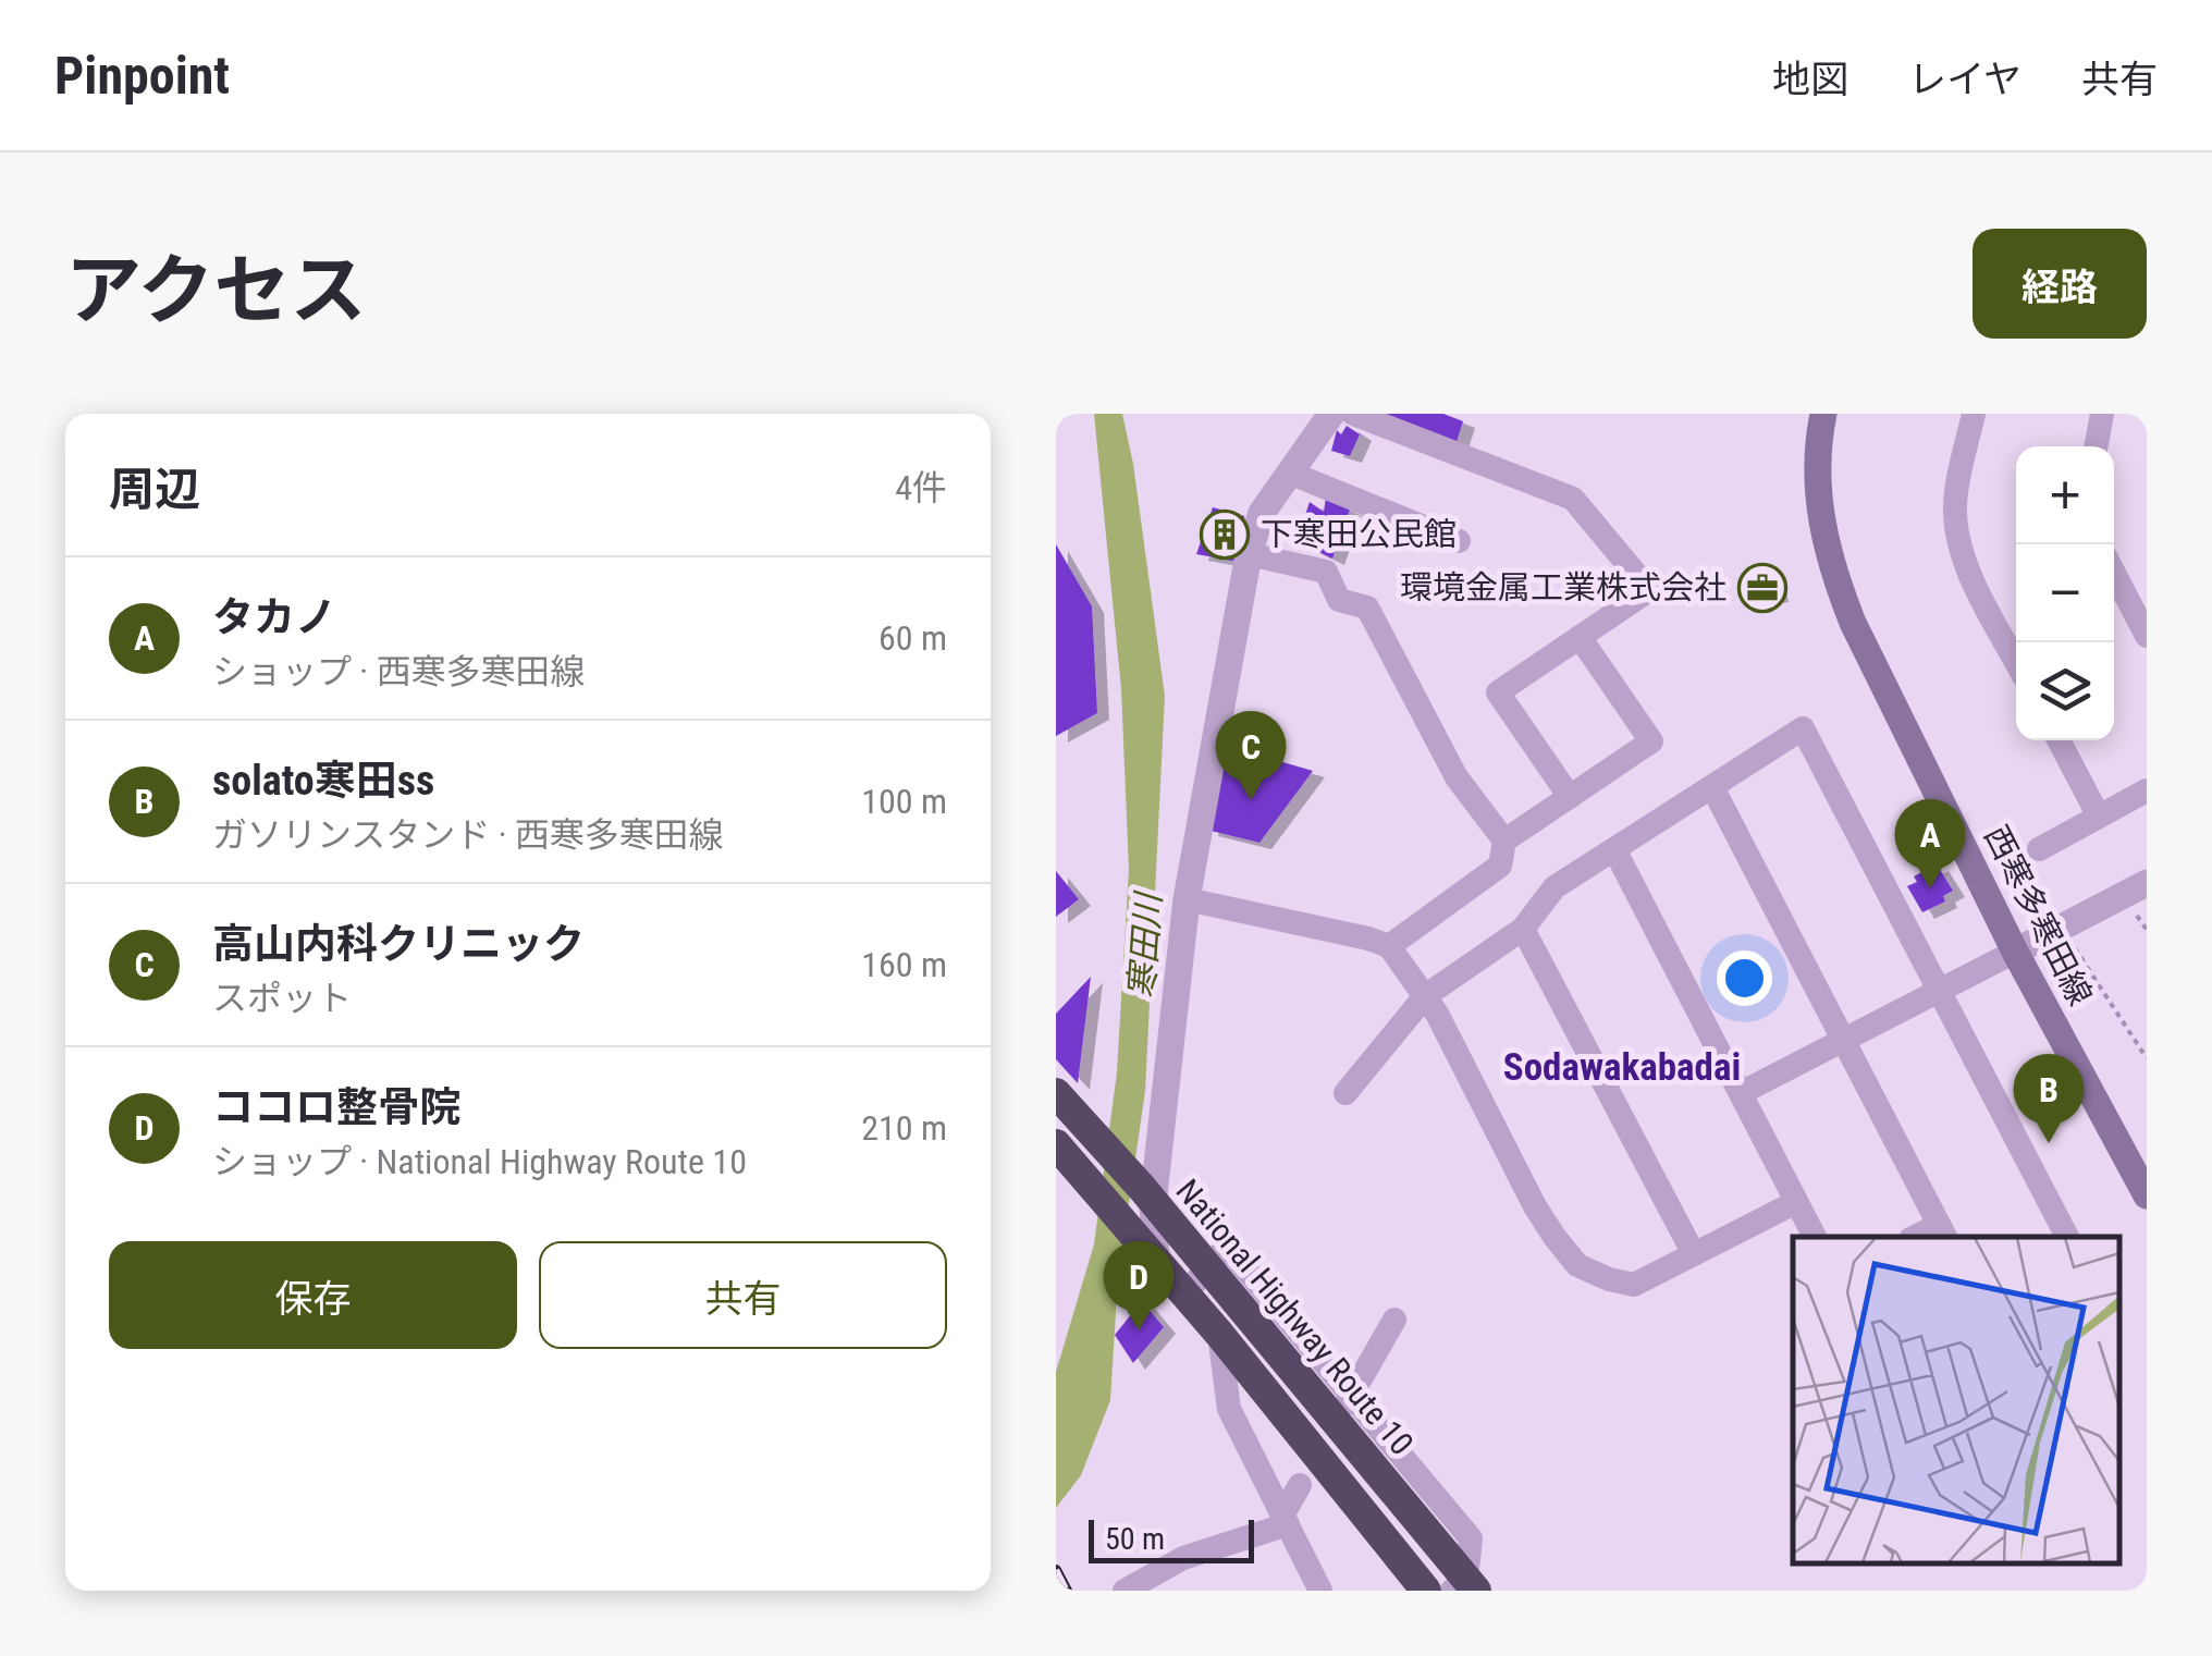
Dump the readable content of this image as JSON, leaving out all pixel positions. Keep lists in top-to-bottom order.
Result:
{
  "streets": {
    "highway": ["National Highway Route 10"],
    "main road": ["西寒多寒田線"]
  },
  "districts": ["Sodawakabadai"],
  "water": ["寒田川"],
  "places": {
    "building": ["下寒田公民館"],
    "office": ["環境金属工業株式会社"]
  },
  "scale_bar": "50 m",
  "page": {
    "header": "Pinpoint",
    "nav": ["地図", "レイヤ", "共有"],
    "title": "アクセス",
    "buttons": [
      "経路",
      ["保存", "共有"]
    ],
    "heading": ["周辺", "4件"],
    "map_buttons": ["+", "−"],
    "list": [
      {
        "mark": "A",
        "name": "タカノ",
        "note": "ショップ · 西寒多寒田線",
        "value": "60 m"
      },
      {
        "mark": "B",
        "name": "solato寒田ss",
        "note": "ガソリンスタンド · 西寒多寒田線",
        "value": "100 m"
      },
      {
        "mark": "C",
        "name": "高山内科クリニック",
        "note": "スポット",
        "value": "160 m"
      },
      {
        "mark": "D",
        "name": "ココロ整骨院",
        "note": "ショップ · National Highway Route 10",
        "value": "210 m"
      }
    ],
    "pins": [
      "C",
      "A",
      "B",
      "D"
    ],
    "scale": "50 m"
  }
}
